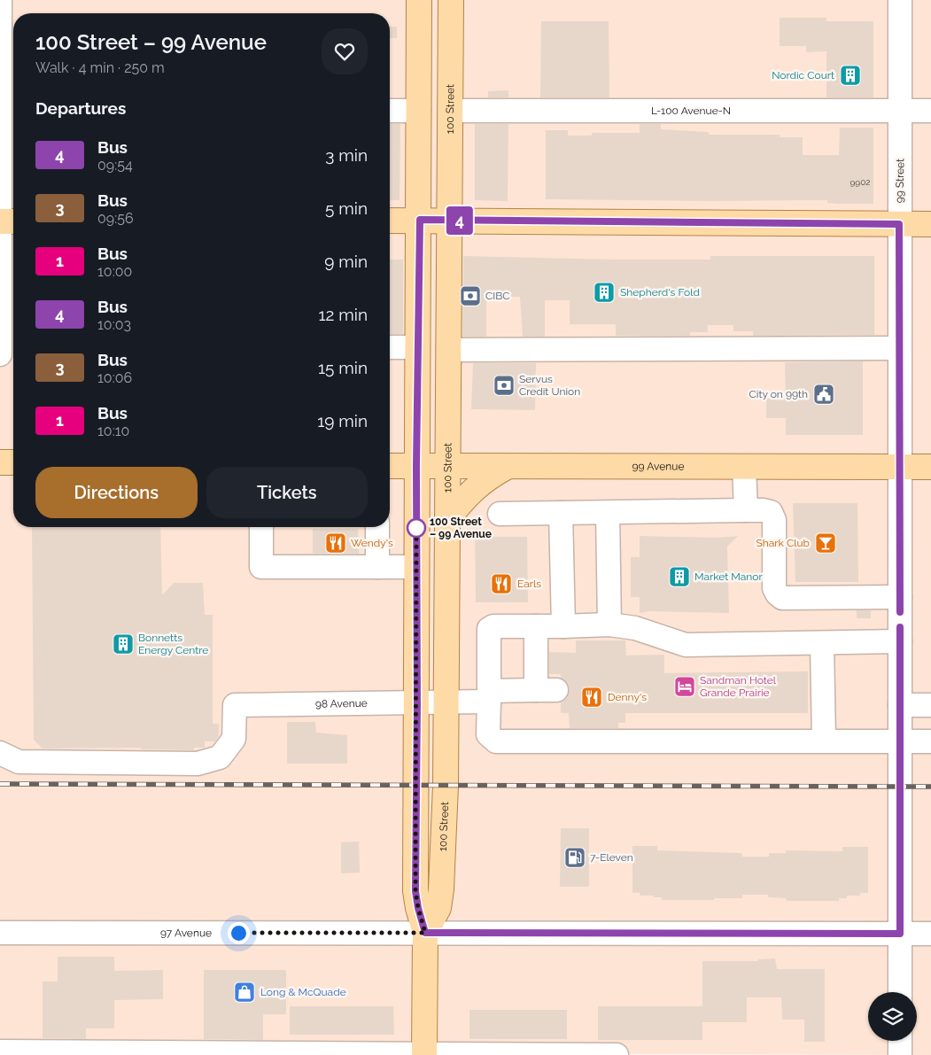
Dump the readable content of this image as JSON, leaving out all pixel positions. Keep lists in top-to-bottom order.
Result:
{
  "streets": {
    "main road": ["100 Street", "99 Avenue"],
    "street": [
      "L-100 Avenue-N",
      "99 Street",
      "98 Avenue",
      "97 Avenue"
    ]
  },
  "crossings": [
    ["100 Street", "L-100 Avenue-N"],
    ["100 Street", "99 Avenue"],
    ["100 Street", "98 Avenue"],
    ["100 Street", "97 Avenue"],
    ["L-100 Avenue-N", "99 Street"],
    ["99 Street", "99 Avenue"],
    ["99 Street", "97 Avenue"]
  ],
  "places": {
    "building": [
      "Nordic Court",
      "Shepherd's Fold",
      "Market Manor",
      "Bonnetts Energy Centre"
    ],
    "bank": ["CIBC", "Servus Credit Union"],
    "public building": ["City on 99th"],
    "other": ["100 Street – 99 Avenue"],
    "restaurant": ["Wendy's", "Earls", "Denny's"],
    "bar": ["Shark Club"],
    "hotel": ["Sandman Hotel Grande Prairie"],
    "fuel station": ["7-Eleven"],
    "shop": ["Long & McQuade"]
  },
  "lines": ["bus line 4"],
  "house_numbers": ["9902"],
  "page": {
    "on_map": "4",
    "heading": [
      ["100 Street – 99 Avenue", "Walk · 4 min · 250 m"],
      "Departures"
    ],
    "list": [
      {
        "mark": "4",
        "name": "Bus",
        "note": "09:54",
        "value": "3 min"
      },
      {
        "mark": "3",
        "name": "Bus",
        "note": "09:56",
        "value": "5 min"
      },
      {
        "mark": "1",
        "name": "Bus",
        "note": "10:00",
        "value": "9 min"
      },
      {
        "mark": "4",
        "name": "Bus",
        "note": "10:03",
        "value": "12 min"
      },
      {
        "mark": "3",
        "name": "Bus",
        "note": "10:06",
        "value": "15 min"
      },
      {
        "mark": "1",
        "name": "Bus",
        "note": "10:10",
        "value": "19 min"
      }
    ],
    "buttons": ["Directions", "Tickets"]
  }
}
